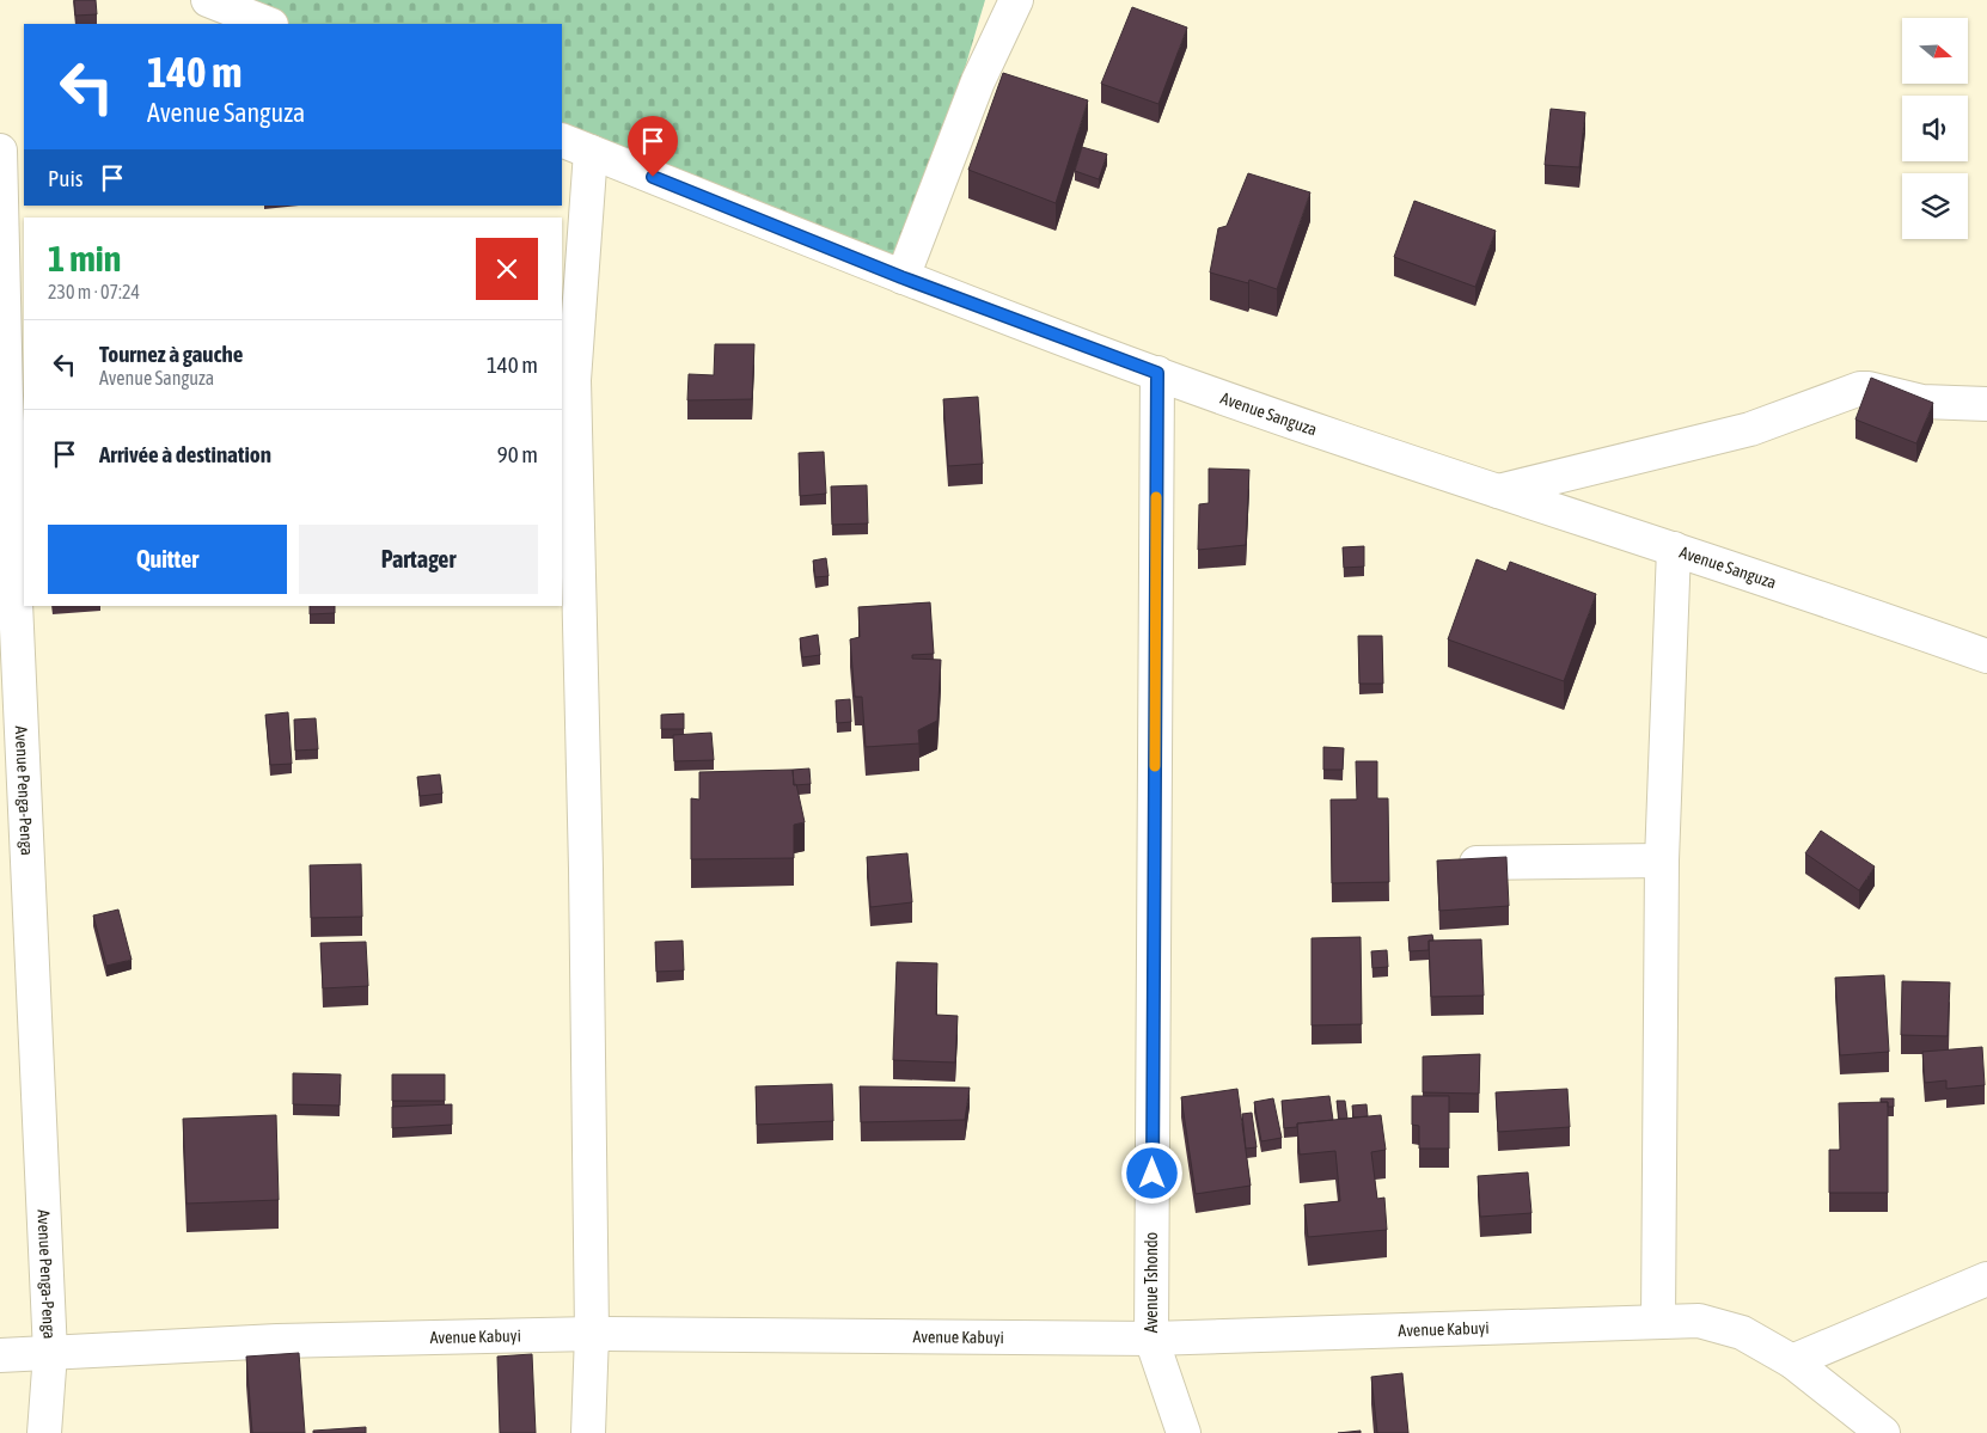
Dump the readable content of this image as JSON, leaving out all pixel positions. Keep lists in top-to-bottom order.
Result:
{
  "streets": {
    "street": [
      "Avenue Sanguza",
      "Avenue Penga-Penga",
      "Avenue Tshondo",
      "Avenue Kabuyi"
    ]
  },
  "crossings": [
    ["Avenue Sanguza", "Avenue Tshondo"],
    ["Avenue Penga-Penga", "Avenue Kabuyi"],
    ["Avenue Tshondo", "Avenue Kabuyi"]
  ],
  "north": "right",
  "page": {
    "turn": ["140 m", "Avenue Sanguza"],
    "then": "Puis",
    "heading": ["1 min", "230 m · 07:24"],
    "list": [
      {
        "name": "Tournez à gauche",
        "note": "Avenue Sanguza",
        "value": "140 m"
      },
      {
        "name": "Arrivée à destination",
        "value": "90 m"
      }
    ],
    "buttons": ["Quitter", "Partager"]
  }
}
